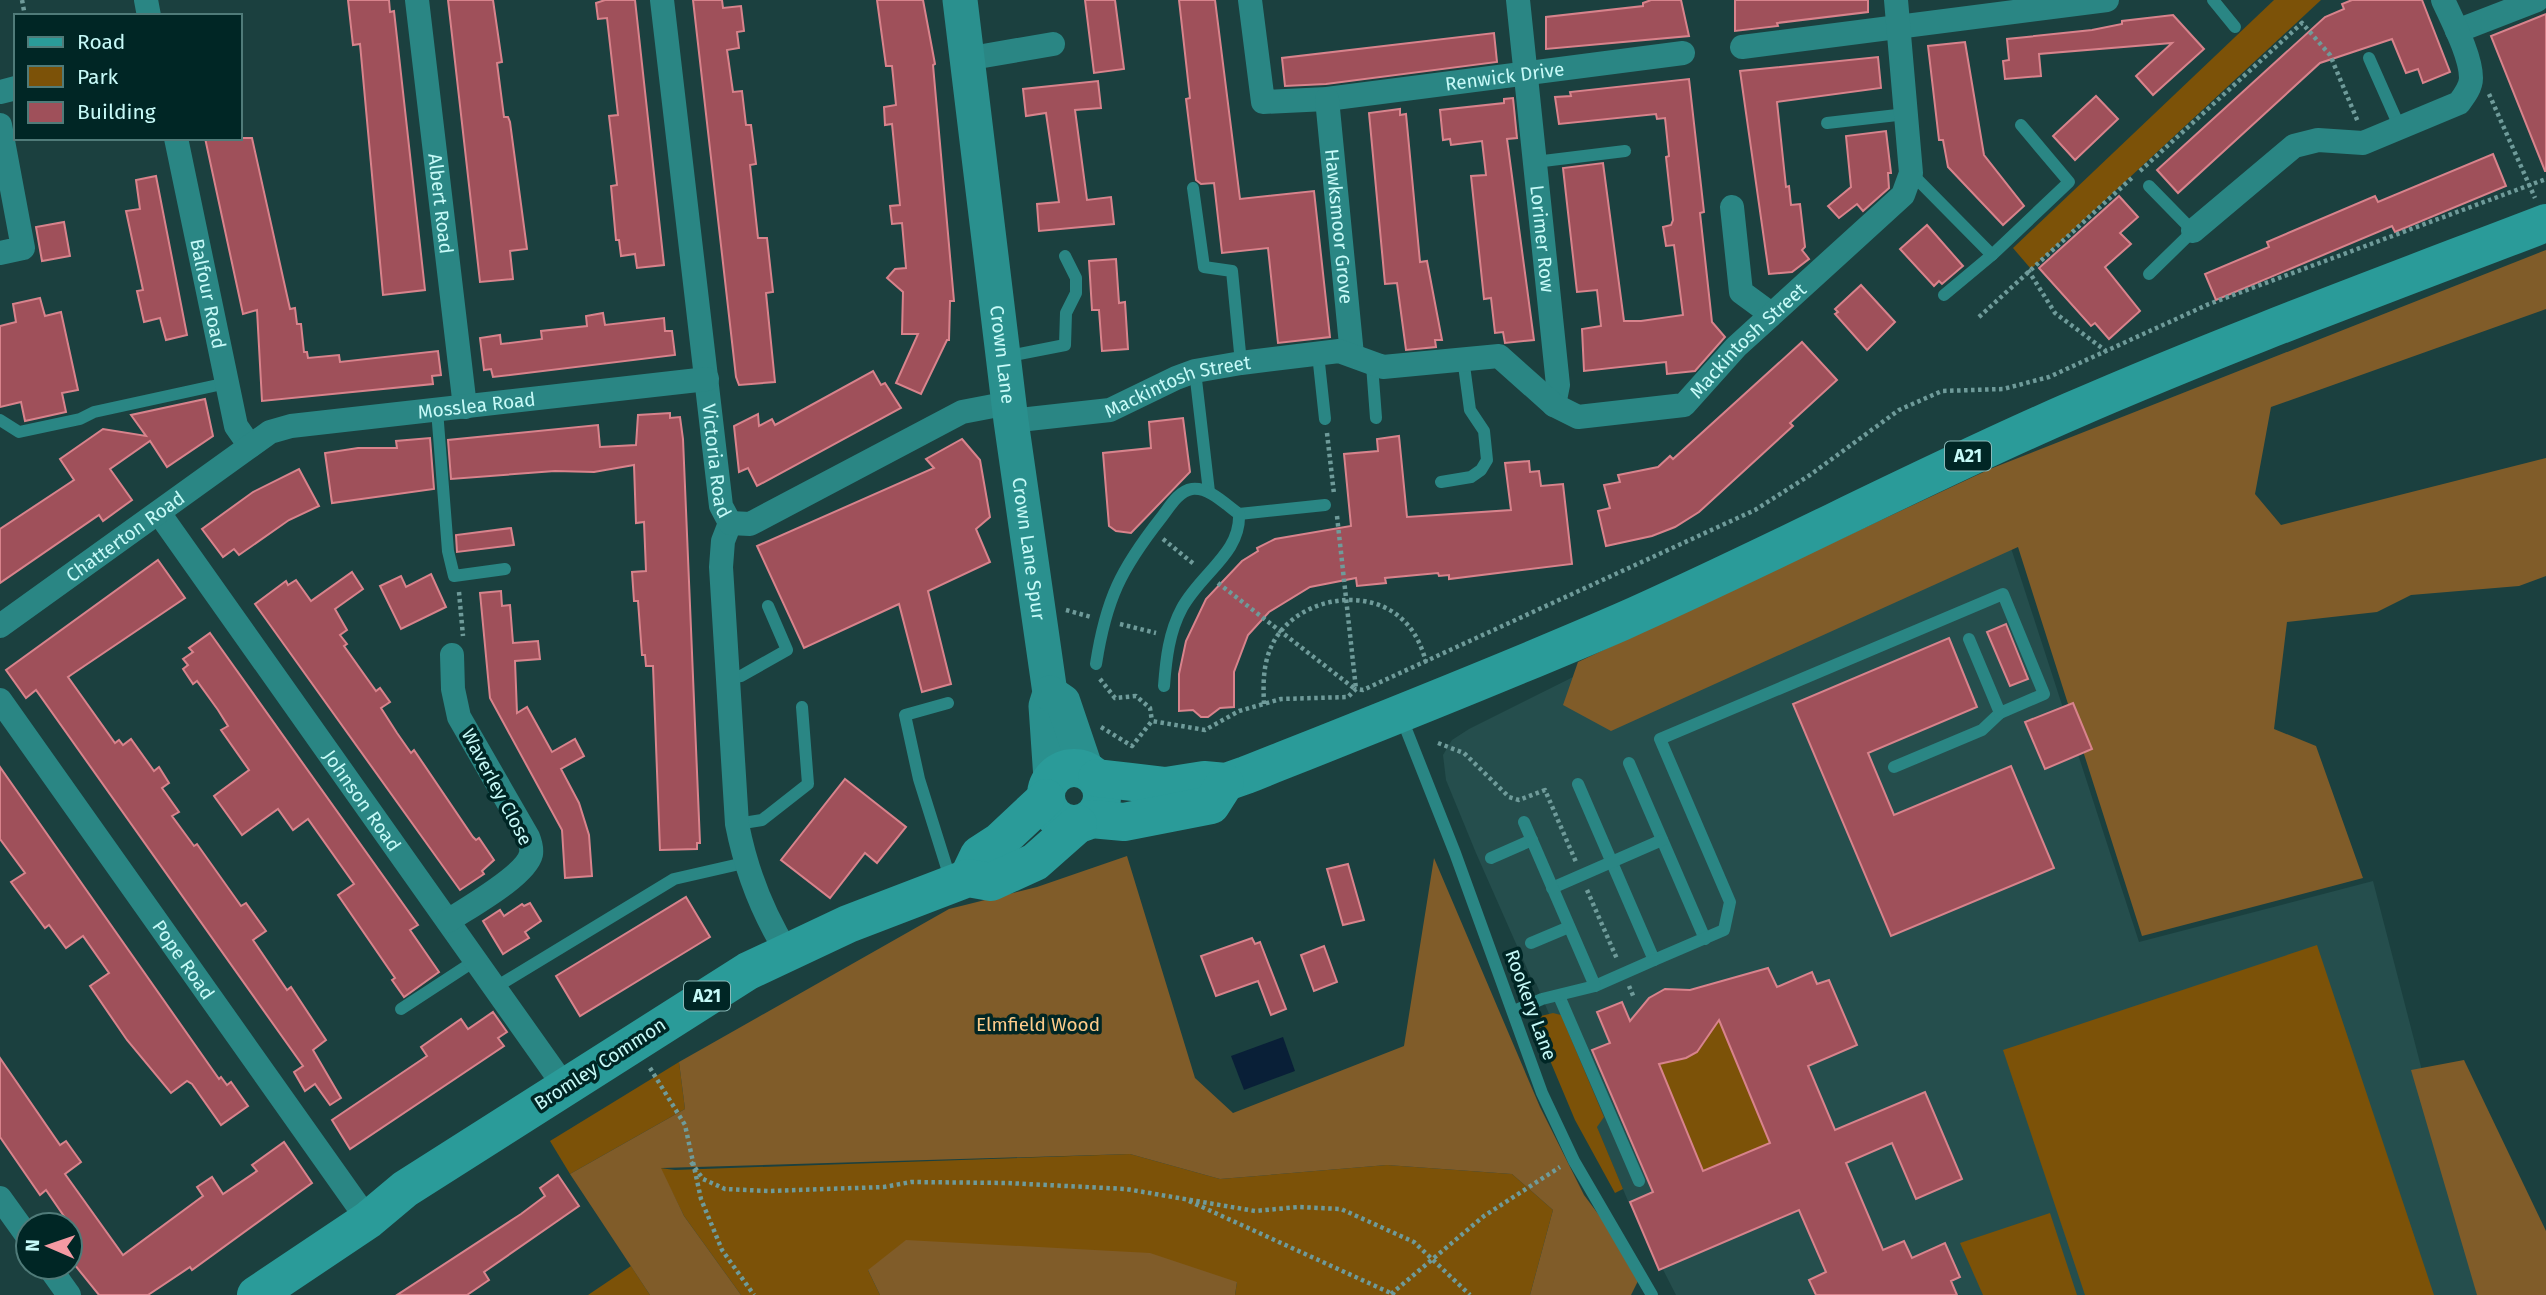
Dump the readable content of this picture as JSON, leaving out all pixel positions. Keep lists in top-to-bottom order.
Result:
{
  "streets": {
    "main road": ["A21", "Bromley Common"],
    "street": [
      "Renwick Drive",
      "Albert Road",
      "Hawksmoor Grove",
      "Lorimer Row",
      "Balfour Road",
      "Mackintosh Street",
      "Crown Lane",
      "Mosslea Road",
      "Victoria Road",
      "Chatterton Road",
      "Crown Lane Spur",
      "Waverley Close",
      "Johnson Road",
      "Pope Road"
    ],
    "lane": ["Rookery Lane"]
  },
  "crossings": [
    ["Renwick Drive", "Hawksmoor Grove"],
    ["Renwick Drive", "Lorimer Row"],
    ["Albert Road", "Mosslea Road"],
    ["Hawksmoor Grove", "Mackintosh Street"],
    ["Lorimer Row", "Mackintosh Street"],
    ["Balfour Road", "Mosslea Road"],
    ["Balfour Road", "Chatterton Road"],
    ["Mackintosh Street", "Crown Lane"],
    ["Mackintosh Street", "Crown Lane Spur"],
    ["Crown Lane", "Victoria Road"],
    ["Crown Lane", "Crown Lane Spur"],
    ["Mosslea Road", "Victoria Road"],
    ["Mosslea Road", "Chatterton Road"],
    ["A21", "Crown Lane Spur"],
    ["A21", "Rookery Lane"],
    ["A21", "Bromley Common"],
    ["Victoria Road", "Bromley Common"],
    ["Chatterton Road", "Johnson Road"],
    ["Waverley Close", "Johnson Road"],
    ["Johnson Road", "Bromley Common"],
    ["Pope Road", "Bromley Common"]
  ],
  "parks": ["Elmfield Wood"],
  "legend": ["Road", "Park", "Building"],
  "north": "left"
}
